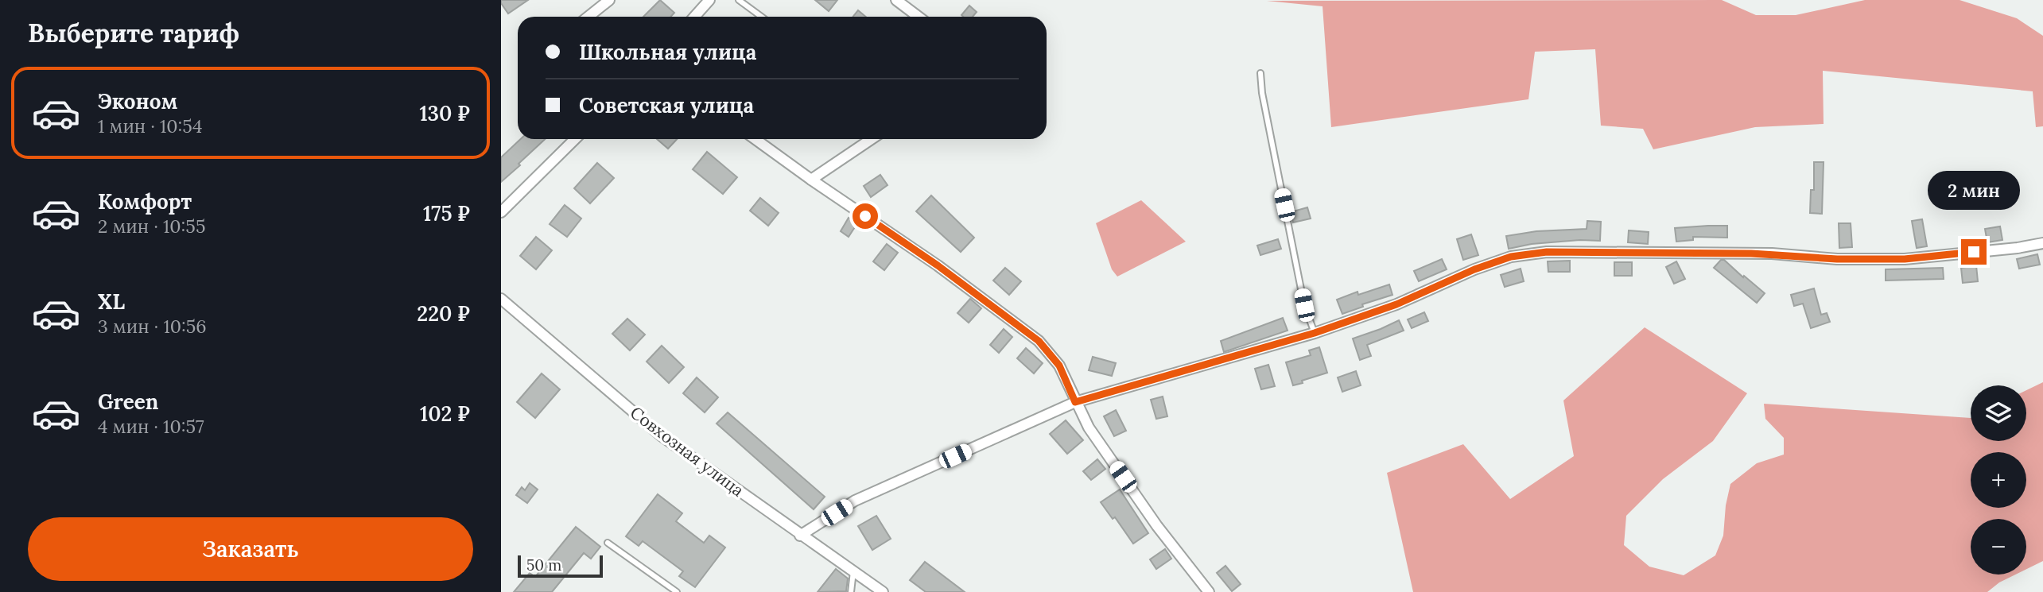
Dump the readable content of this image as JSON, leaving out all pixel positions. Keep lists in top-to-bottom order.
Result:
{
  "streets": {
    "street": ["Совхозная улица"]
  },
  "scale_bar": "50 m",
  "page": {
    "heading": "Выберите тариф",
    "banner": ["Школьная улица", "Советская улица"],
    "list": [
      {
        "name": "Эконом",
        "note": "1 мин · 10:54",
        "value": "130 ₽"
      },
      {
        "name": "Комфорт",
        "note": "2 мин · 10:55",
        "value": "175 ₽"
      },
      {
        "name": "XL",
        "note": "3 мин · 10:56",
        "value": "220 ₽"
      },
      {
        "name": "Green",
        "note": "4 мин · 10:57",
        "value": "102 ₽"
      }
    ],
    "bubble": "2 мин",
    "map_buttons": ["+", "−"],
    "buttons": "Заказать",
    "scale": "50 m"
  }
}
